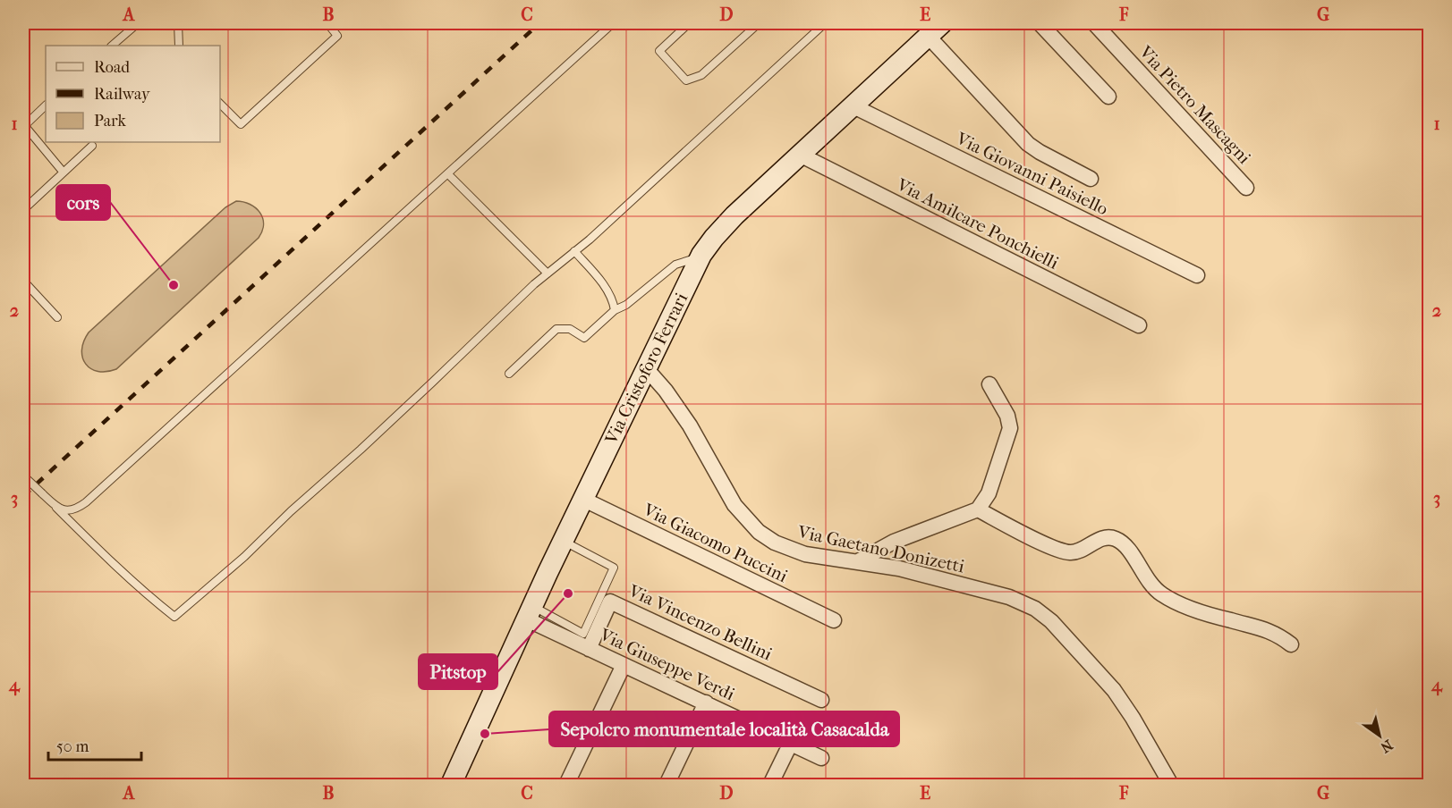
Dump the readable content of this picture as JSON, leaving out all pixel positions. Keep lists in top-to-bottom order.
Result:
{
  "streets": {
    "main road": ["Via Cristoforo Ferrari"],
    "street": [
      "Via Pietro Mascagni",
      "Via Giovanni Paisiello",
      "Via Amilcare Ponchielli",
      "Via Giacomo Puccini",
      "Via Gaetano Donizetti",
      "Via Vincenzo Bellini",
      "Via Giuseppe Verdi"
    ]
  },
  "crossings": [
    ["Via Giovanni Paisiello", "Via Cristoforo Ferrari"],
    ["Via Amilcare Ponchielli", "Via Cristoforo Ferrari"],
    ["Via Cristoforo Ferrari", "Via Giacomo Puccini"],
    ["Via Cristoforo Ferrari", "Via Gaetano Donizetti"],
    ["Via Cristoforo Ferrari", "Via Giuseppe Verdi"],
    ["Via Vincenzo Bellini", "Via Giuseppe Verdi"]
  ],
  "places": ["cors", "Pitstop", "Sepolcro monumentale località Casacalda"],
  "legend": ["Road", "Railway", "Park"],
  "scale_bar": "50 m",
  "north": "bottom right",
  "grid": {
    "columns": [
      "A",
      "B",
      "C",
      "D",
      "E",
      "F",
      "G"
    ],
    "rows": [
      "1",
      "2",
      "3",
      "4"
    ]
  }
}
